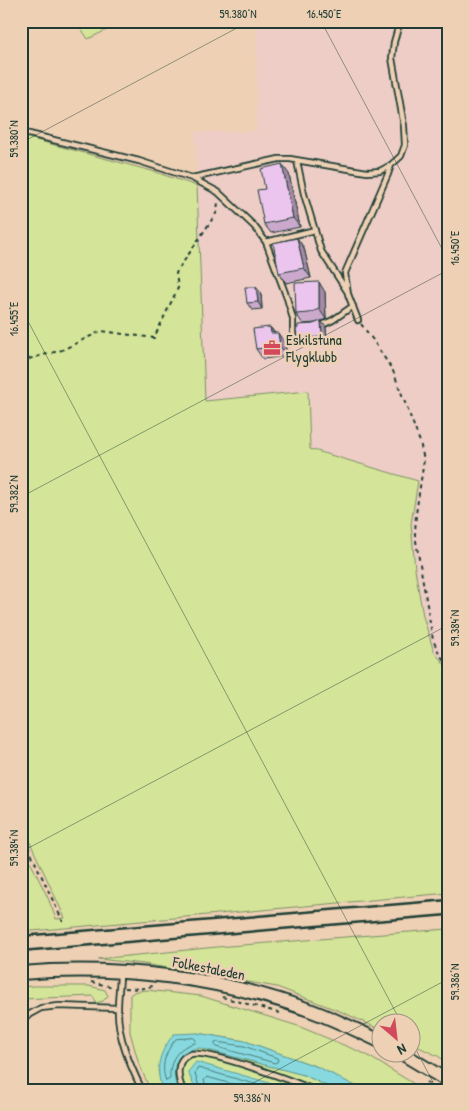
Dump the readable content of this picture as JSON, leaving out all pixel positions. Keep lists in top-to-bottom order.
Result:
{
  "streets": {
    "main road": ["Folkestaleden"]
  },
  "places": {
    "office": ["Eskilstuna Flygklubb"]
  },
  "north": "bottom right",
  "coordinates": [
    "59.380°N",
    "16.450°E",
    "16.455°E",
    "59.382°N",
    "59.384°N",
    "59.386°N"
  ]
}
